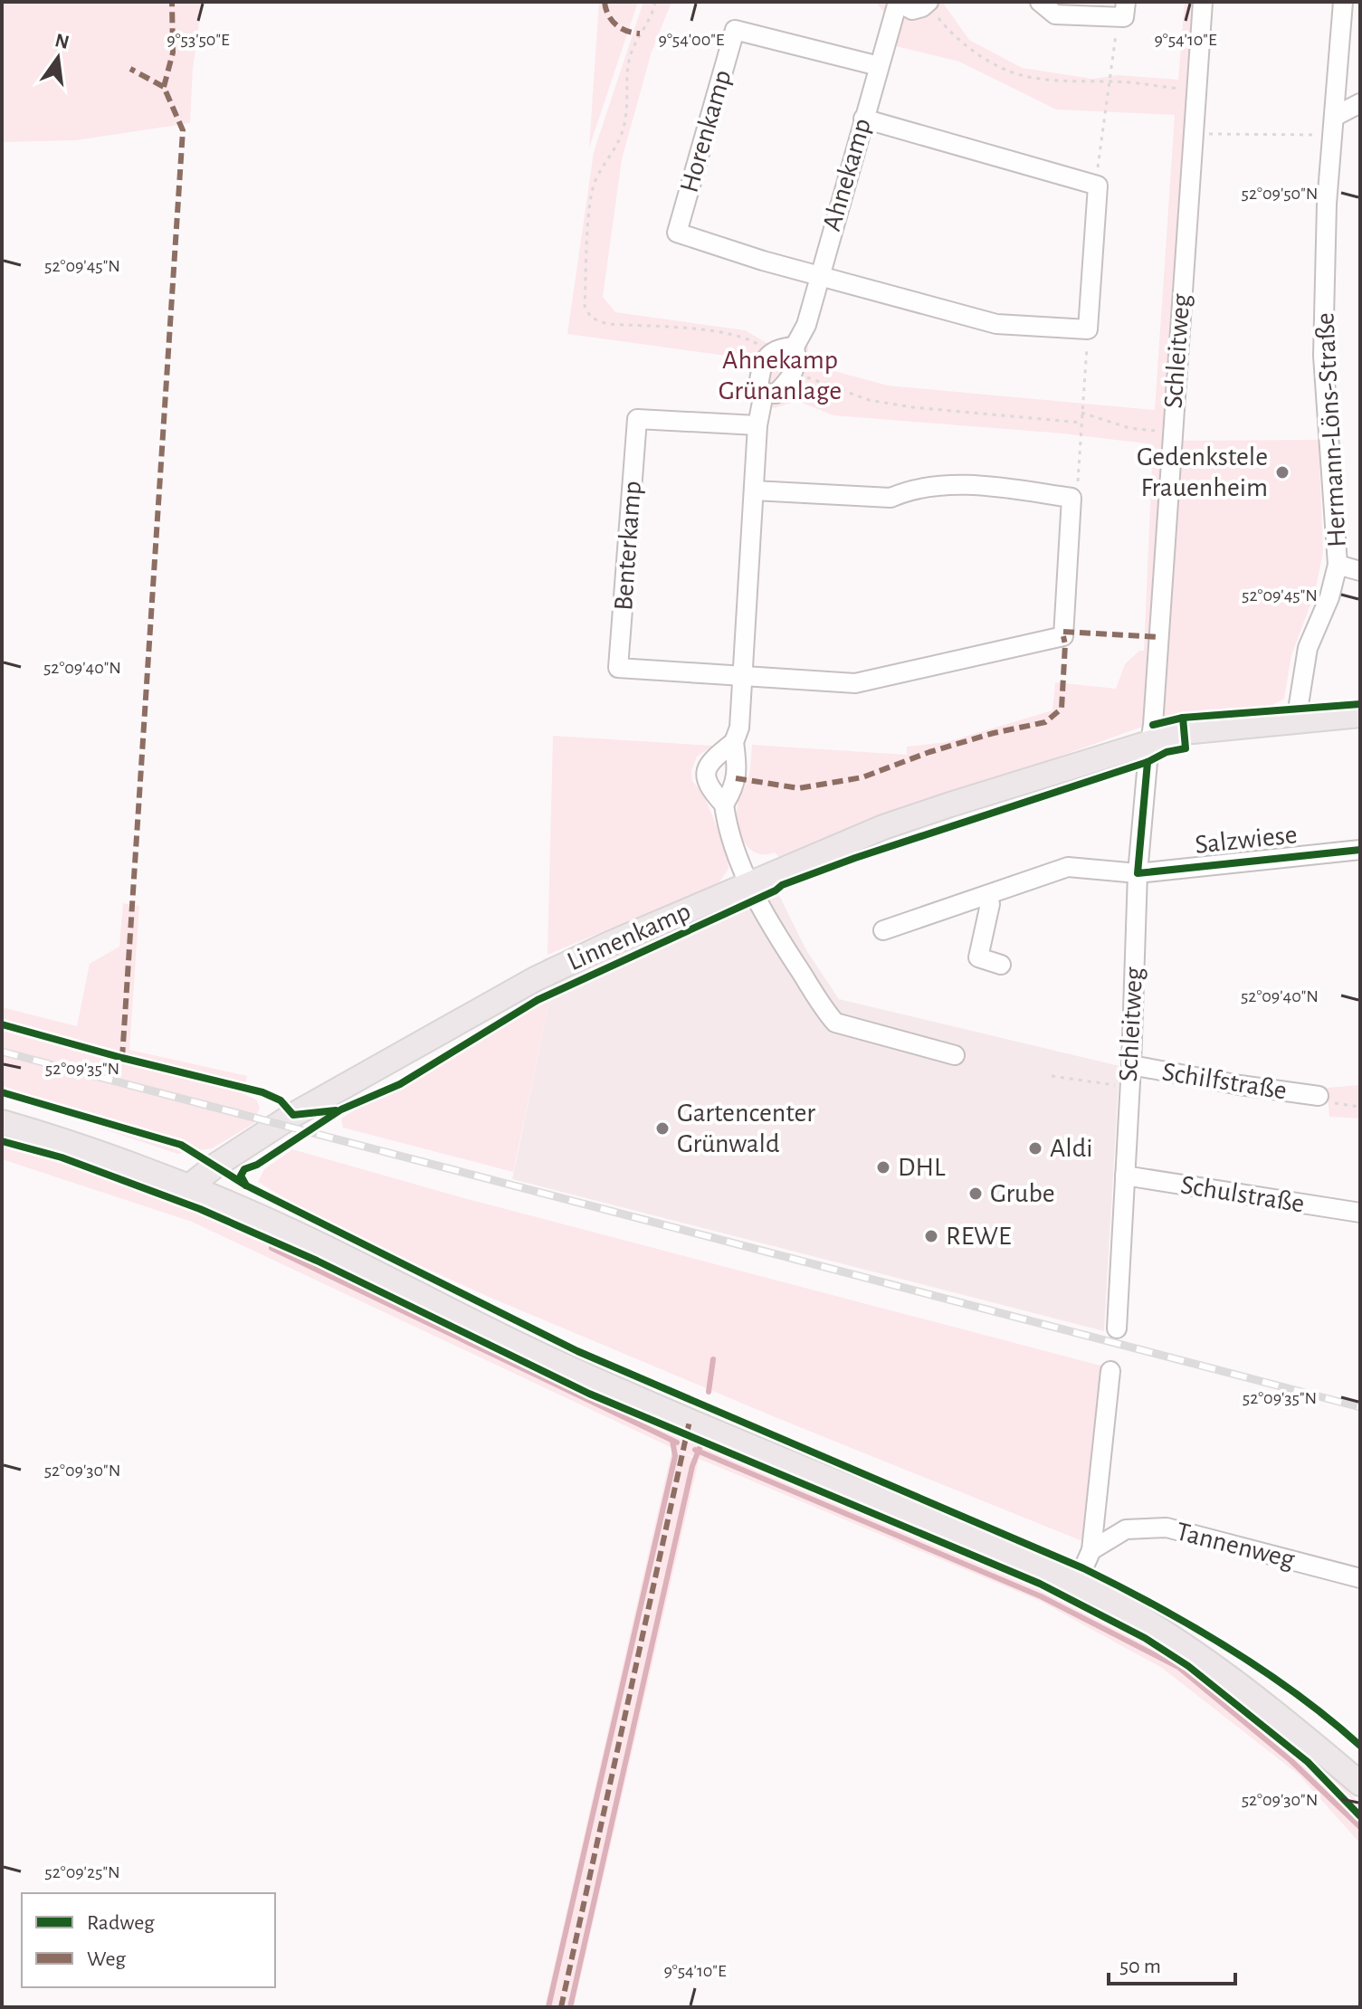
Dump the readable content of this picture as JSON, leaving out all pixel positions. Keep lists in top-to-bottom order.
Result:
{
  "streets": {
    "main road": ["Linnenkamp"],
    "street": [
      "Horenkamp",
      "Ahnekamp",
      "Schleitweg",
      "Hermann-Löns-Straße",
      "Benterkamp",
      "Salzwiese",
      "Schilfstraße",
      "Schulstraße",
      "Tannenweg"
    ]
  },
  "crossings": [
    ["Horenkamp", "Ahnekamp"],
    ["Schleitweg", "Salzwiese"],
    ["Schleitweg", "Linnenkamp"],
    ["Schleitweg", "Schilfstraße"],
    ["Schleitweg", "Schulstraße"],
    ["Hermann-Löns-Straße", "Linnenkamp"]
  ],
  "parks": ["Ahnekamp Grünanlage"],
  "places": [
    "Gedenkstele Frauenheim",
    "Gartencenter Grünwald",
    "Aldi",
    "DHL",
    "Grube",
    "REWE"
  ],
  "legend": ["Radweg", "Weg"],
  "scale_bar": "50 m",
  "north": "top",
  "coordinates": [
    "9°54'00\"E",
    "9°54'10\"E",
    "9°53'50\"E",
    "52°09'50\"N",
    "52°09'45\"N",
    "52°09'40\"N",
    "52°09'35\"N",
    "52°09'30\"N",
    "52°09'25\"N"
  ]
}
